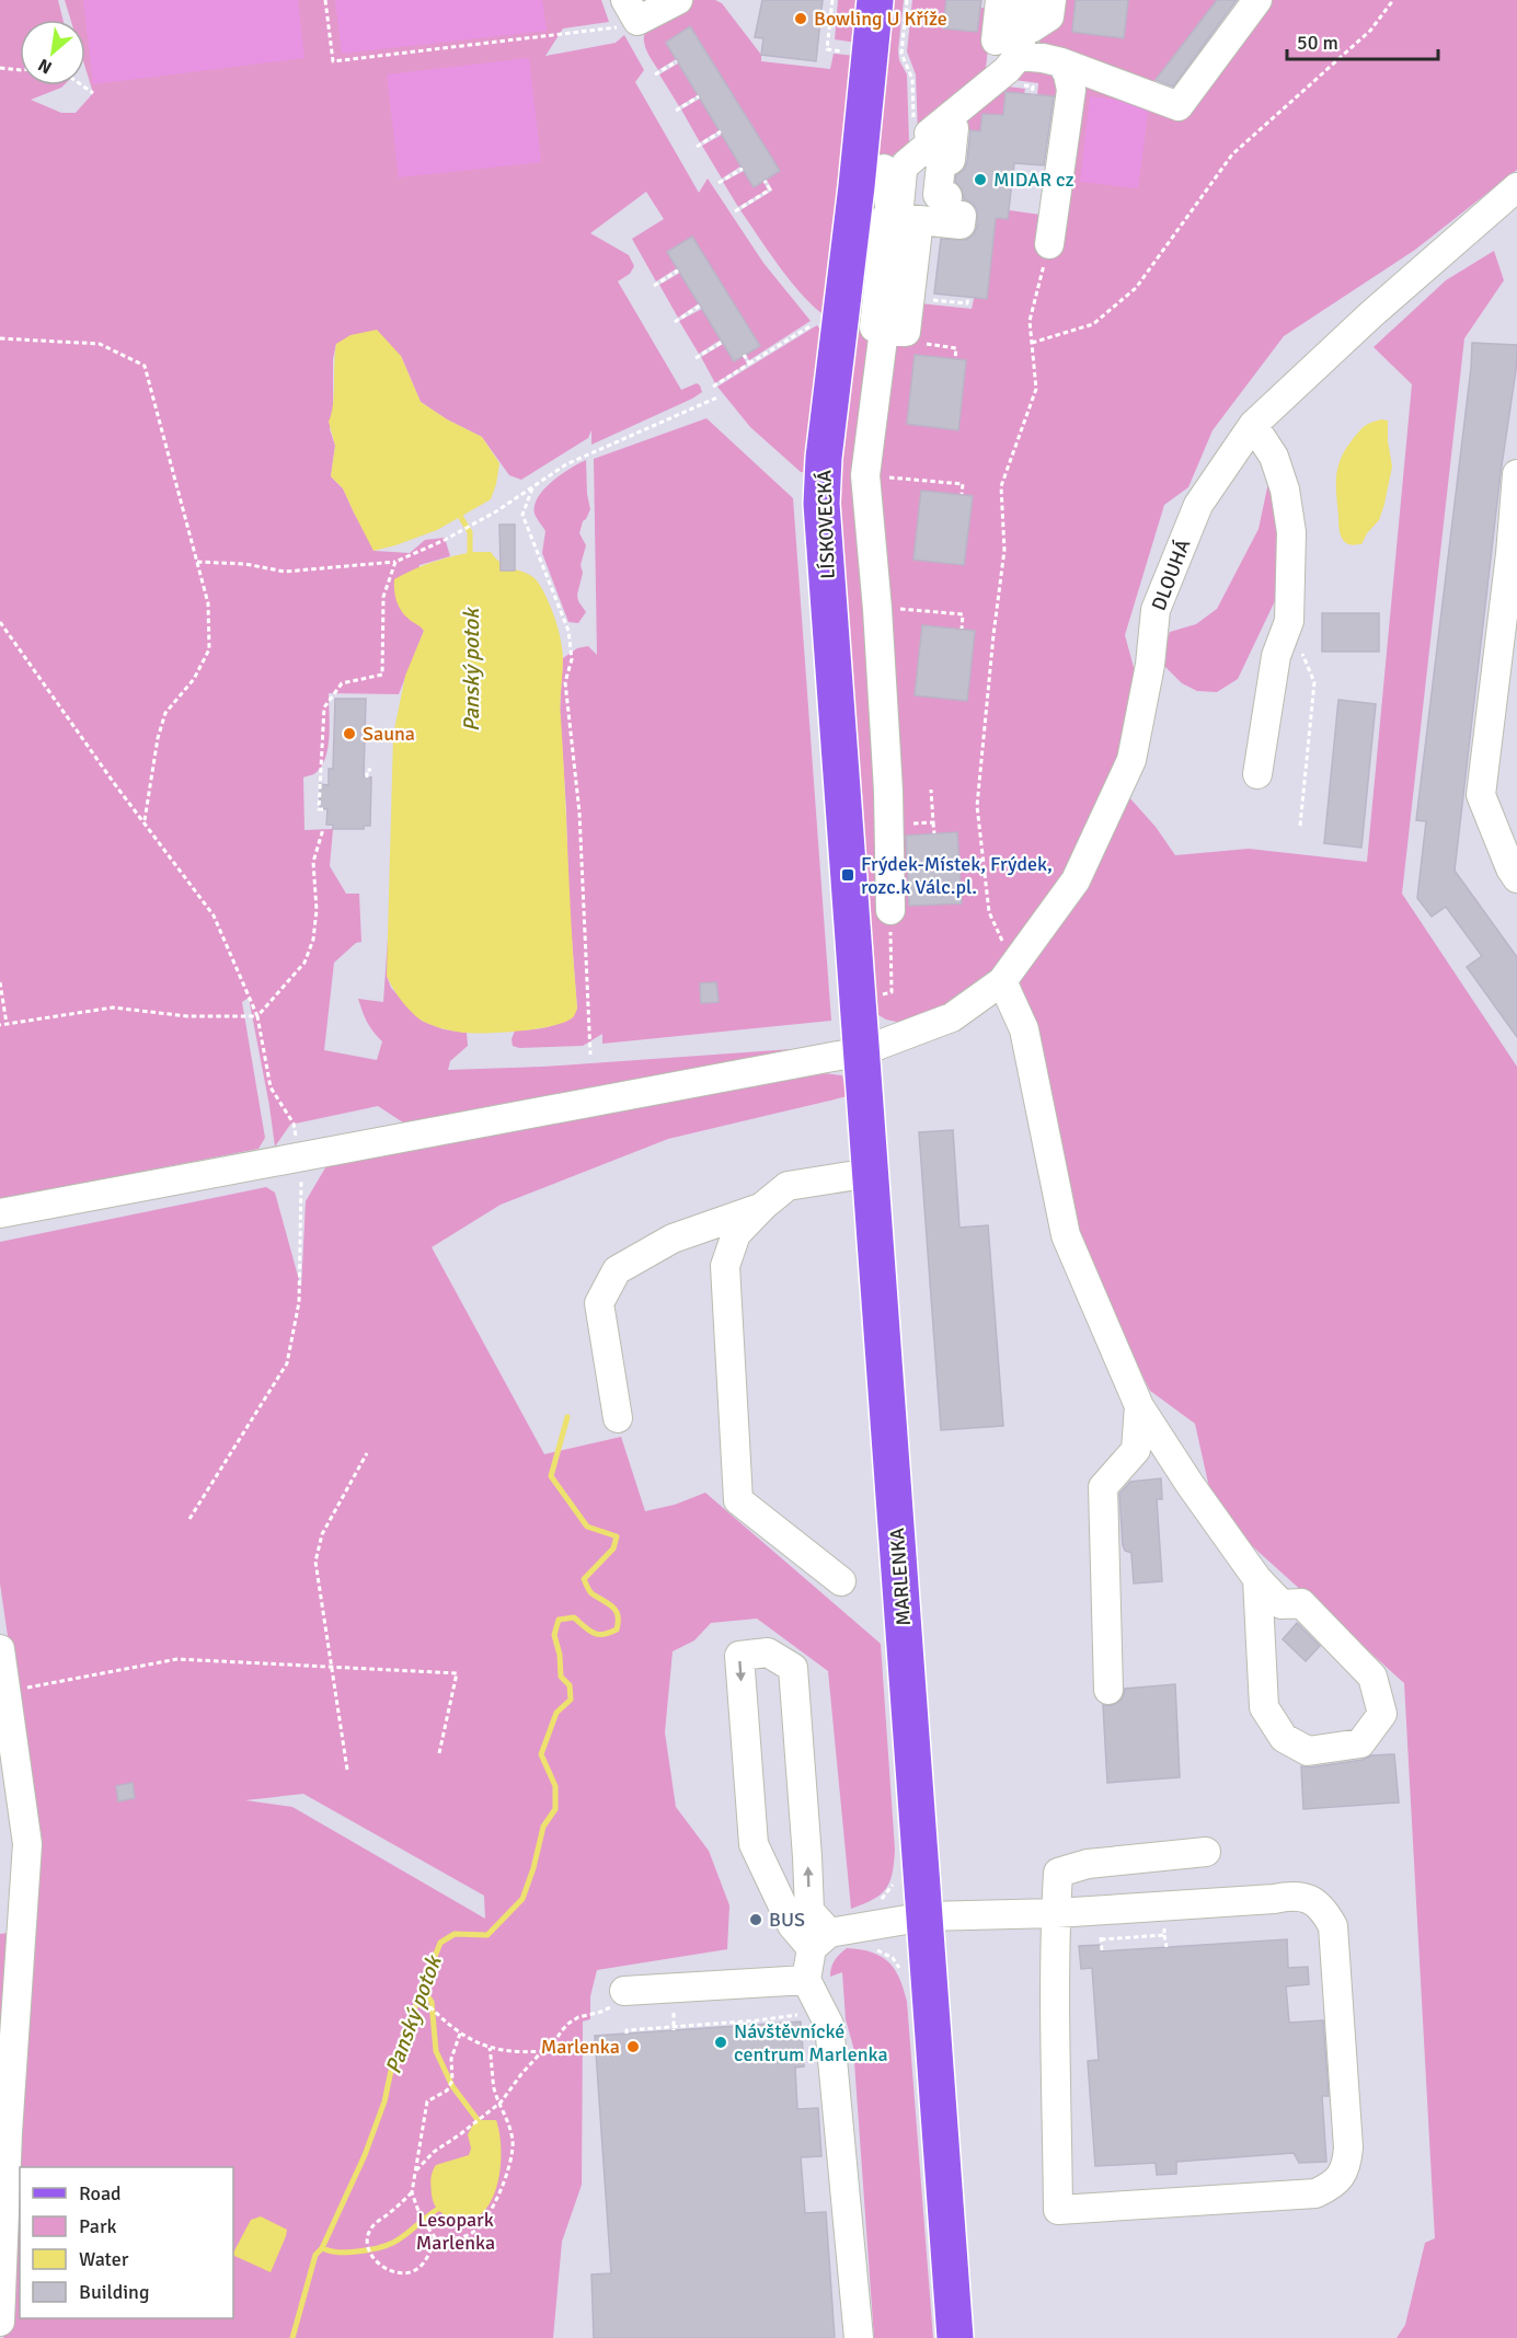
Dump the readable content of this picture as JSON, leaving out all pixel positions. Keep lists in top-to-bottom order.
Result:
{
  "streets": {
    "main road": ["LÍSKOVECKÁ", "MARLENKA"],
    "street": ["DLOUHÁ"]
  },
  "crossings": [
    ["LÍSKOVECKÁ", "DLOUHÁ"],
    ["LÍSKOVECKÁ", "MARLENKA"],
    ["DLOUHÁ", "MARLENKA"]
  ],
  "water": ["Panský potok"],
  "parks": ["Lesopark Marlenka"],
  "places": {
    "other": [
      "Bowling U Kříže",
      "MIDAR cz",
      "Sauna",
      "BUS",
      "Návštěvnícké centrum Marlenka",
      "Marlenka"
    ],
    "transit": ["Frýdek-Místek, Frýdek, rozc.k Válc.pl."]
  },
  "legend": [
    "Road",
    "Park",
    "Water",
    "Building"
  ],
  "scale_bar": "50 m",
  "north": "bottom left"
}
